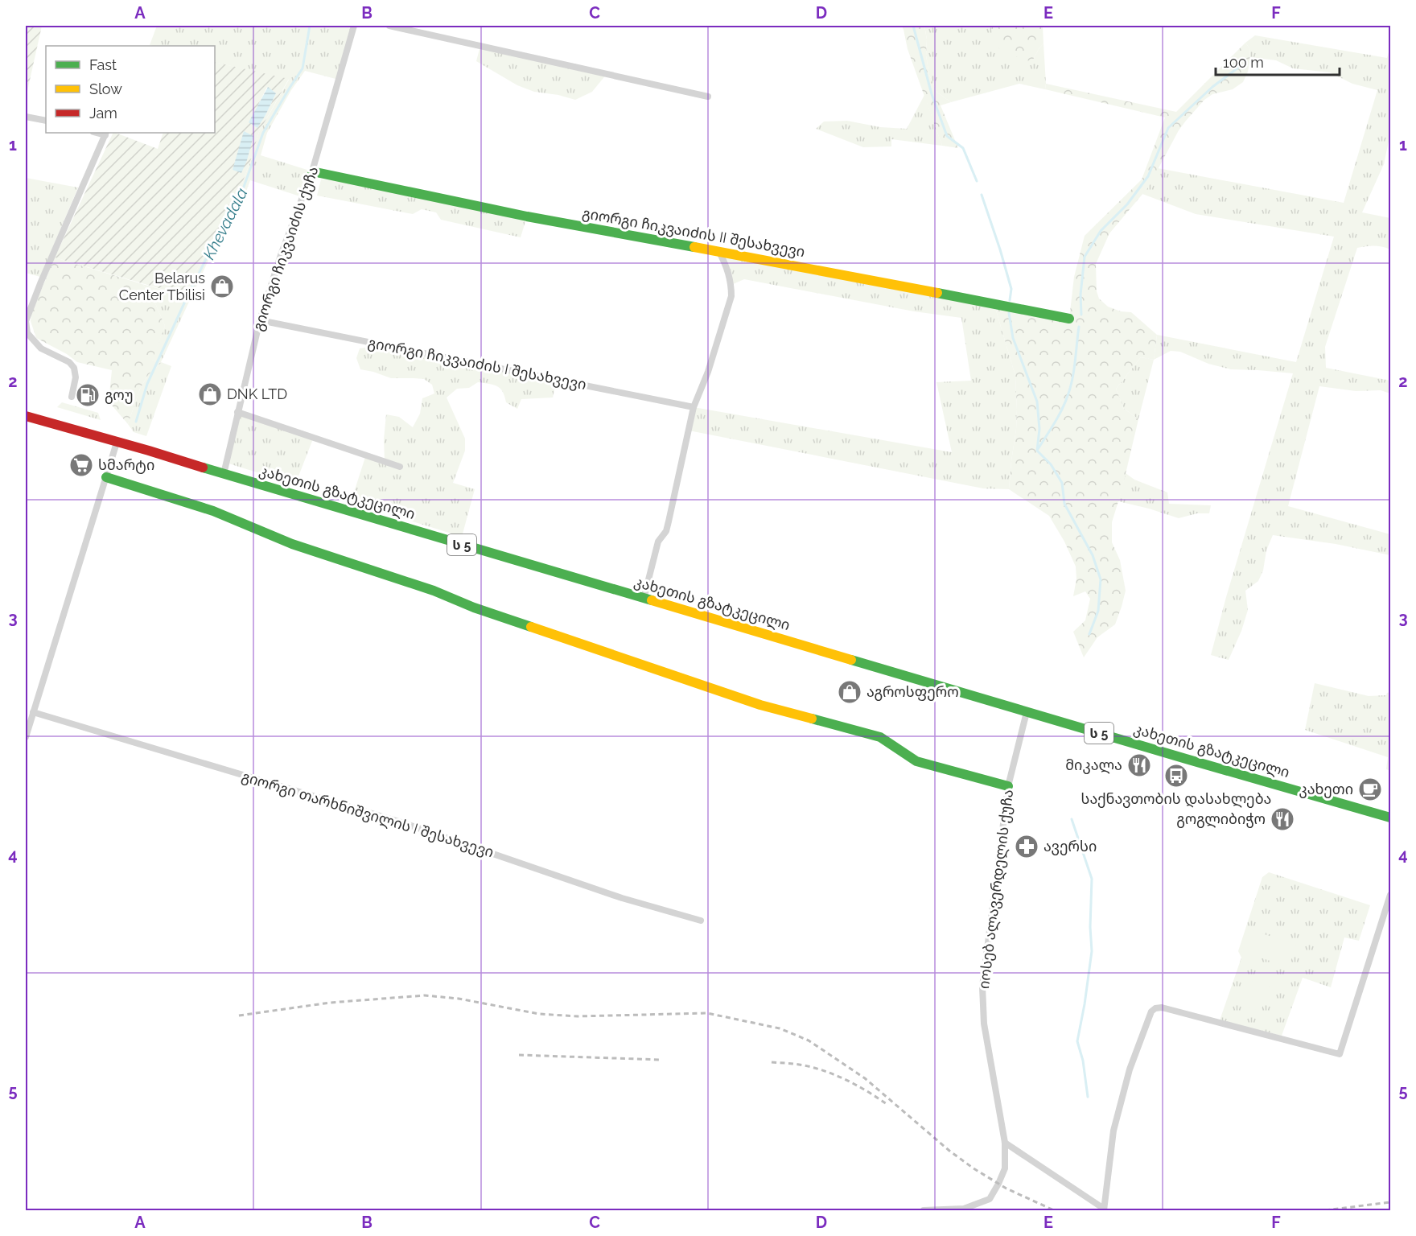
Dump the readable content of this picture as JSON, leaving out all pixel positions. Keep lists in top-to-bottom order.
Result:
{
  "streets": {
    "main road": ["გიორგი ჩიკვაიძის II შესახვევი", "კახეთის გზატკეცილი", "ს 5"],
    "street": [
      "გიორგი ჩიკვაიძის ქუჩა",
      "გიორგი ჩიკვაიძის I შესახვევი",
      "გიორგი თარხნიშვილის I შესახვევი",
      "იოსებ ალავერდელის ქუჩა"
    ]
  },
  "crossings": [
    ["გიორგი ჩიკვაიძის II შესახვევი", "გიორგი ჩიკვაიძის ქუჩა"],
    ["გიორგი ჩიკვაიძის ქუჩა", "გიორგი ჩიკვაიძის I შესახვევი"],
    ["გიორგი ჩიკვაიძის ქუჩა", "კახეთის გზატკეცილი"],
    ["კახეთის გზატკეცილი", "იოსებ ალავერდელის ქუჩა"]
  ],
  "water": ["Khevadala"],
  "places": {
    "shop": ["Belarus Center Tbilisi", "DNK LTD", "აგროსფერო"],
    "fuel station": ["გოუ"],
    "supermarket": ["სმარტი"],
    "restaurant": ["მიკალა", "გოგლიბიჭო"],
    "bus stop": ["საქნავთობის დასახლება"],
    "cafe": ["კახეთი"],
    "pharmacy": ["ავერსი"]
  },
  "legend": ["Fast", "Slow", "Jam"],
  "scale_bar": "100 m",
  "grid": {
    "columns": [
      "A",
      "B",
      "C",
      "D",
      "E",
      "F"
    ],
    "rows": [
      "1",
      "2",
      "3",
      "4",
      "5"
    ]
  }
}
